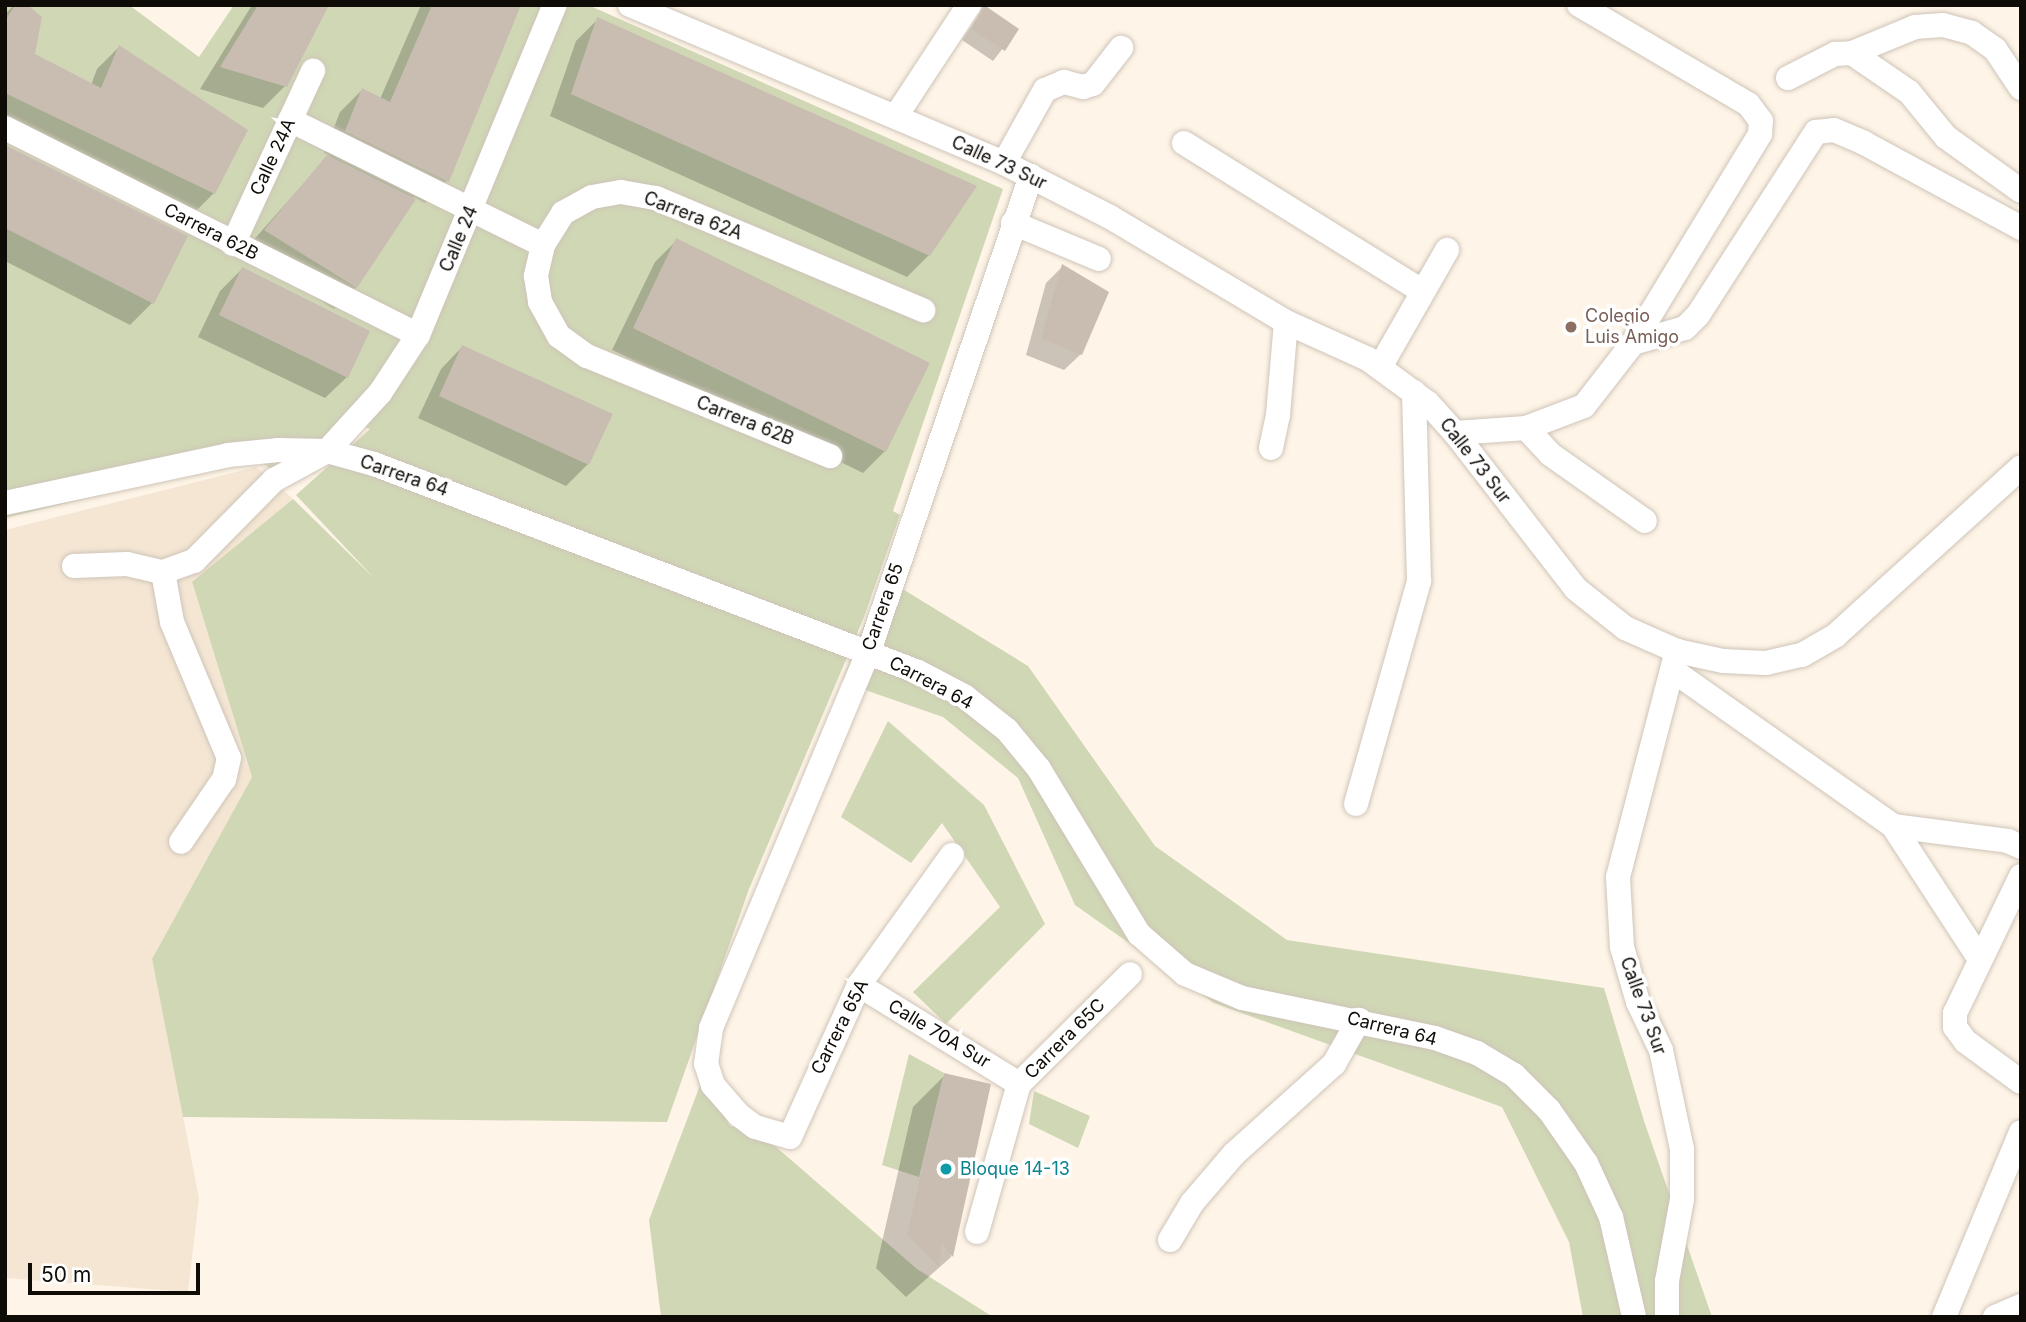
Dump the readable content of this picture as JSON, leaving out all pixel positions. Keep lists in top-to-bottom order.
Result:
{
  "streets": {
    "street": [
      "Calle 24A",
      "Calle 73 Sur",
      "Carrera 62A",
      "Carrera 62B",
      "Calle 24",
      "Carrera 64",
      "Carrera 65",
      "Carrera 65A",
      "Calle 70A Sur",
      "Carrera 65C"
    ]
  },
  "crossings": [
    ["Calle 24A", "Carrera 62B"],
    ["Calle 73 Sur", "Carrera 65"],
    ["Carrera 62A", "Carrera 62B"],
    ["Carrera 62B", "Calle 24"],
    ["Calle 24", "Carrera 64"],
    ["Carrera 64", "Carrera 65"],
    ["Carrera 65", "Carrera 65A"],
    ["Carrera 65A", "Calle 70A Sur"],
    ["Calle 70A Sur", "Carrera 65C"]
  ],
  "places": ["Colegio Luis Amigo", "Bloque 14-13"],
  "scale_bar": "50 m"
}
